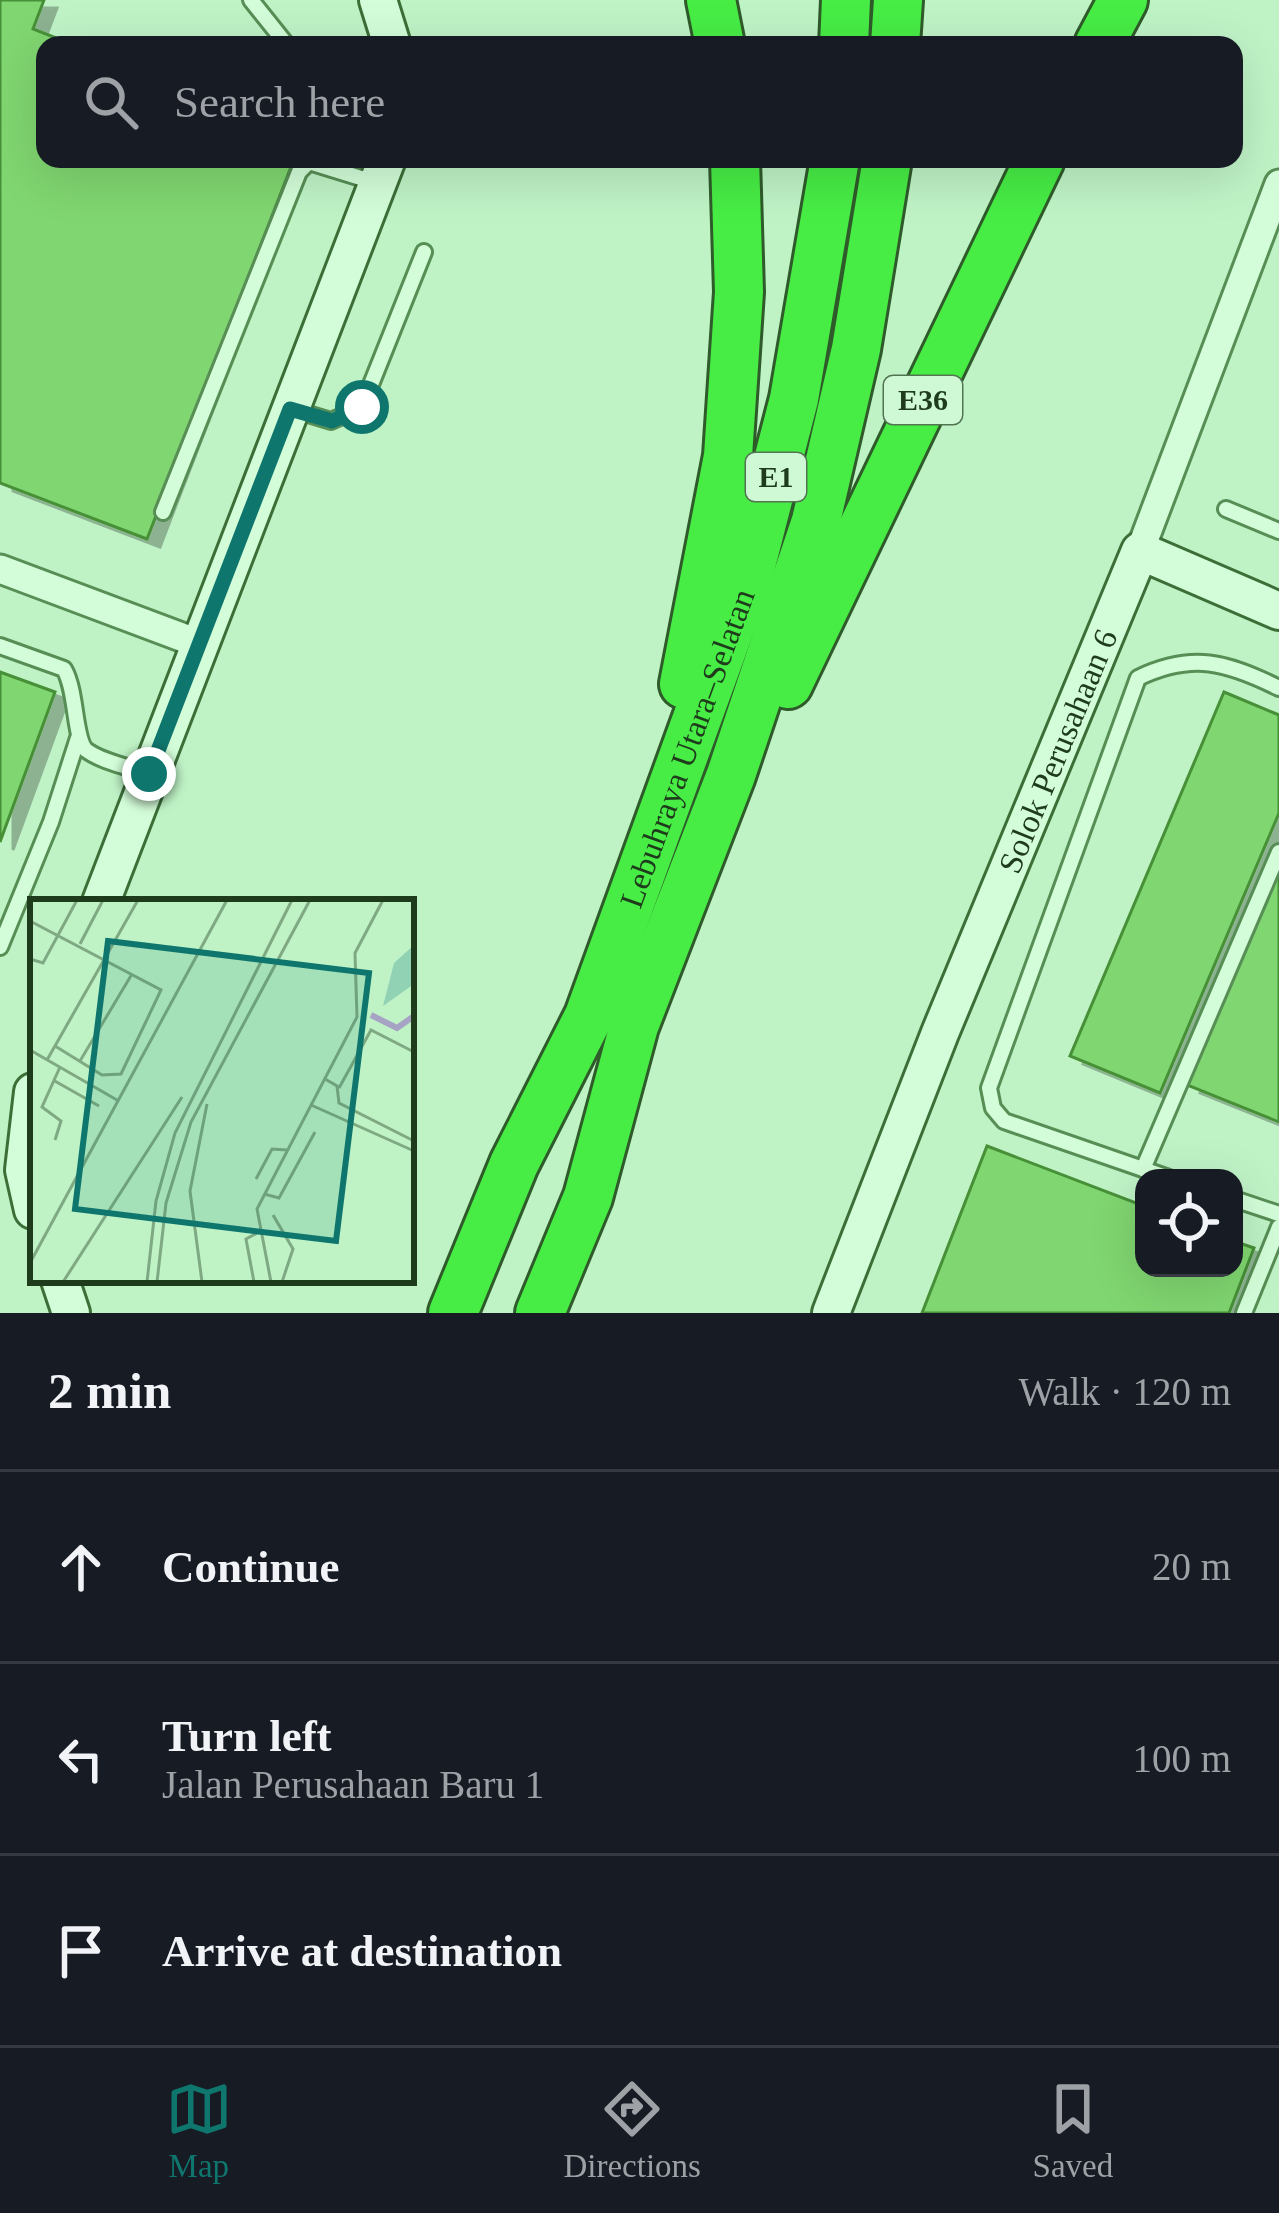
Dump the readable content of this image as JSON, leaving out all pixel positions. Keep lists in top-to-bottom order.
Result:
{
  "streets": {
    "highway": ["E36", "E1", "Lebuhraya Utara–Selatan"],
    "street": ["Solok Perusahaan 6"]
  },
  "crossings": [
    ["E36", "Lebuhraya Utara–Selatan"]
  ],
  "page": {
    "search": "Search here",
    "heading": ["2 min", "Walk · 120 m"],
    "list": [
      ["Continue", "20 m"],
      ["Turn left", "Jalan Perusahaan Baru 1", "100 m"],
      "Arrive at destination"
    ],
    "nav": ["Map", "Directions", "Saved"]
  }
}
